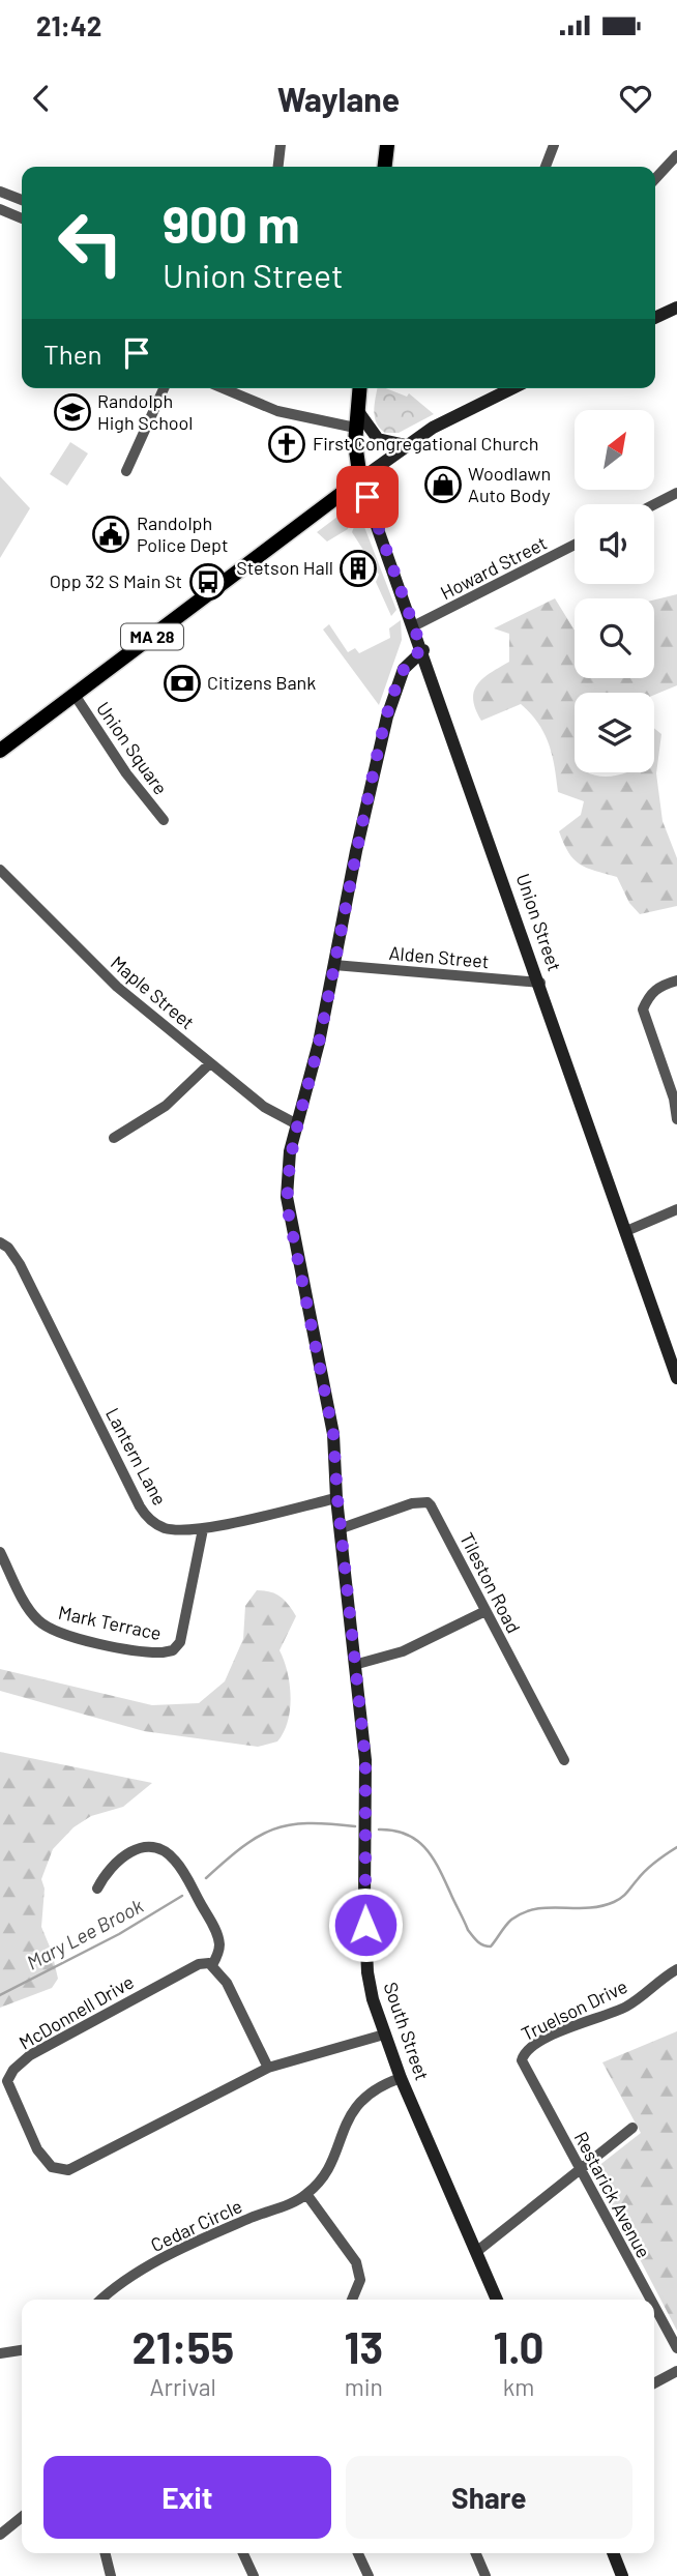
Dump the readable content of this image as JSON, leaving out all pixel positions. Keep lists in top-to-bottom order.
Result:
{
  "streets": {
    "main road": ["MA 28", "Union Street", "South Street"],
    "street": [
      "Howard Street",
      "Union Square",
      "Alden Street",
      "Maple Street",
      "Lantern Lane",
      "Tileston Road",
      "Mark Terrace",
      "Truelson Drive",
      "McDonnell Drive",
      "Restarick Avenue",
      "Cedar Circle"
    ]
  },
  "crossings": [
    ["Howard Street", "Union Street"],
    ["MA 28", "Union Square"],
    ["MA 28", "Union Street"],
    ["Union Street", "Alden Street"],
    ["Union Street", "South Street"],
    ["Alden Street", "South Street"],
    ["Maple Street", "South Street"],
    ["Lantern Lane", "Mark Terrace"],
    ["Lantern Lane", "South Street"],
    ["Tileston Road", "South Street"],
    ["Truelson Drive", "Restarick Avenue"],
    ["McDonnell Drive", "South Street"],
    ["South Street", "Cedar Circle"]
  ],
  "water": ["Mary Lee Brook"],
  "places": {
    "school or university": ["Randolph High School"],
    "church": ["First Congregational Church"],
    "shop": ["Woodlawn Auto Body"],
    "public building": ["Randolph Police Dept"],
    "building": ["Stetson Hall"],
    "bus stop": ["Opp 32 S Main St"],
    "bank": ["Citizens Bank"]
  },
  "north": "top right",
  "page": {
    "status": "21:42",
    "header": "Waylane",
    "turn": ["900 m", "Union Street"],
    "then": "Then",
    "eta": [
      "21:55",
      "Arrival",
      "13",
      "min",
      "1.0",
      "km"
    ],
    "buttons": ["Exit", "Share"]
  }
}
